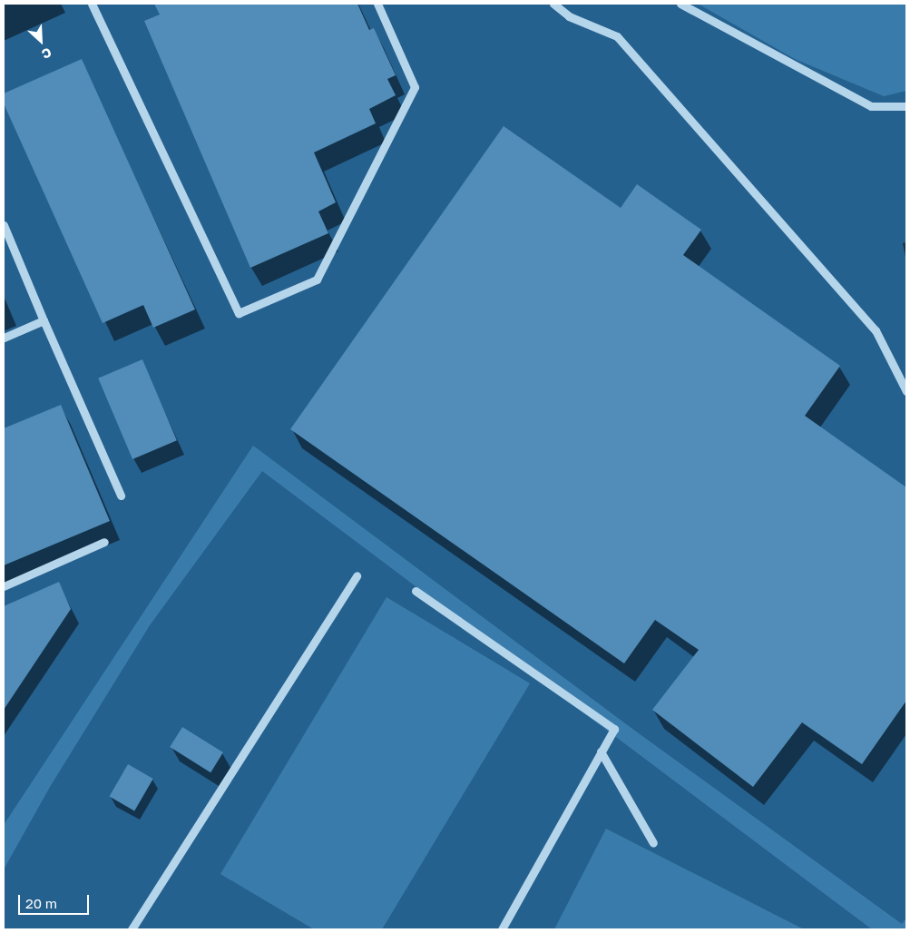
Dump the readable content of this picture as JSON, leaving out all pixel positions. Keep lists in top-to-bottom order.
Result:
{
  "scale_bar": "20 m",
  "north": "bottom right"
}
